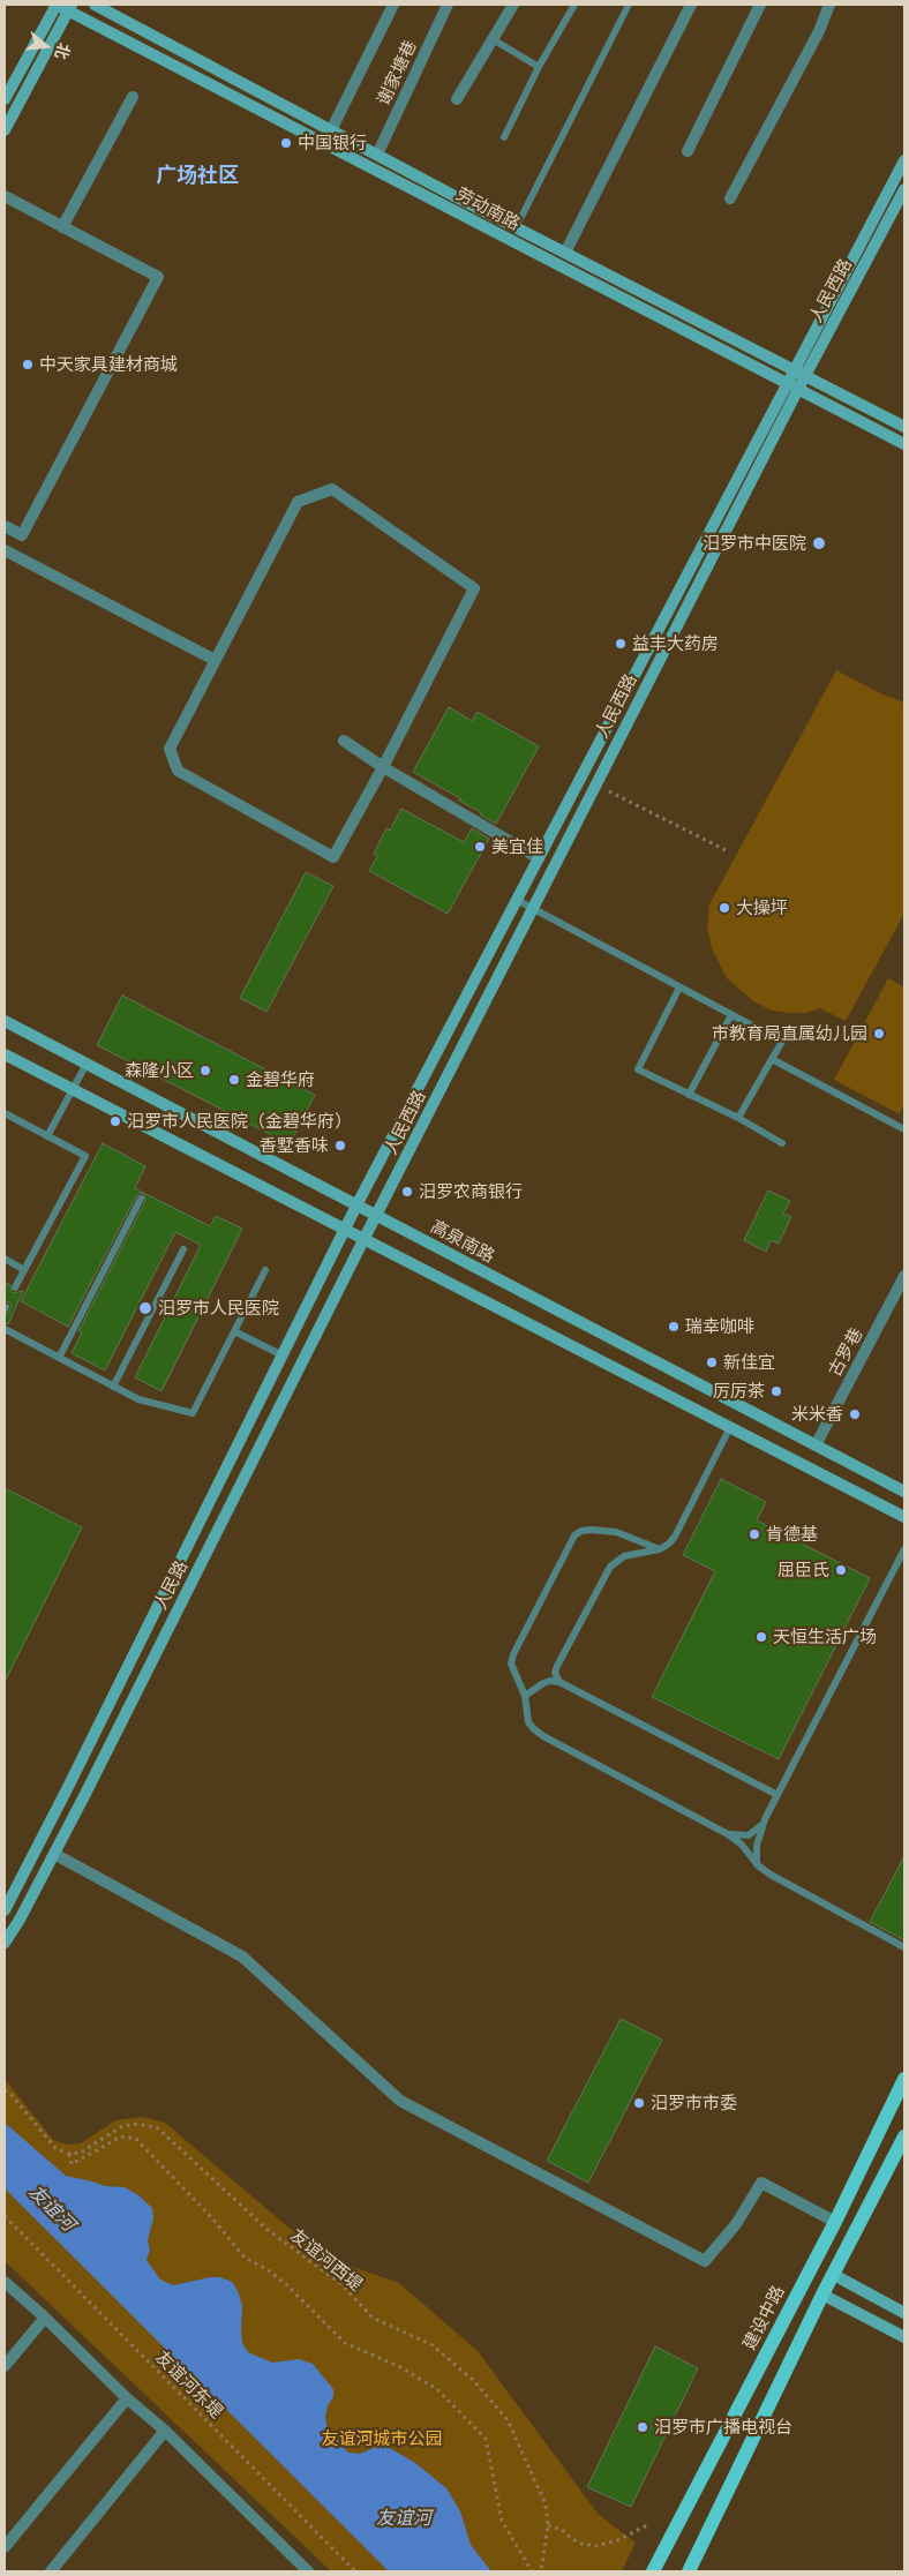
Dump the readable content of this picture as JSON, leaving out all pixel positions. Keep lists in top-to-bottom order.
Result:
{
  "streets": {
    "main road": ["建设中路"],
    "street": [
      "谢家塘巷",
      "劳动南路",
      "人民西路",
      "高泉南路",
      "古罗巷",
      "人民路"
    ],
    "path": ["友谊河西堤", "友谊河东堤"]
  },
  "crossings": [
    ["谢家塘巷", "劳动南路"],
    ["劳动南路", "人民西路"],
    ["人民西路", "高泉南路"],
    ["人民西路", "人民路"],
    ["高泉南路", "古罗巷"],
    ["高泉南路", "人民路"]
  ],
  "districts": ["广场社区"],
  "water": ["友谊河"],
  "parks": ["友谊河城市公园"],
  "places": [
    "中国银行",
    "中天家具建材商城",
    "汨罗市中医院",
    "益丰大药房",
    "美宜佳",
    "大操坪",
    "市教育局直属幼儿园",
    "森隆小区",
    "金碧华府",
    "汨罗市人民医院（金碧华府）",
    "香墅香味",
    "汨罗农商银行",
    "汨罗市人民医院",
    "瑞幸咖啡",
    "新佳宜",
    "厉厉茶",
    "米米香",
    "肯德基",
    "屈臣氏",
    "天恒生活广场",
    "汨罗市市委",
    "汨罗市广播电视台"
  ],
  "north": "right"
}
